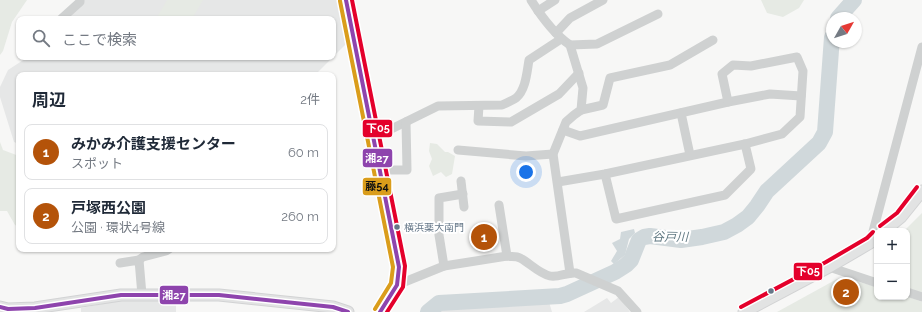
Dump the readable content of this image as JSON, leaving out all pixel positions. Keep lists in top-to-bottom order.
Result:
{
  "water": ["谷戸川"],
  "places": ["横浜薬大南門"],
  "lines": ["transit line 湘27", "transit line 下05", "transit line 藤54"],
  "north": "top right",
  "page": {
    "search": "ここで検索",
    "heading": ["周辺", "2件"],
    "list": [
      {
        "mark": "1",
        "name": "みかみ介護支援センター",
        "note": "スポット",
        "value": "60 m"
      },
      {
        "mark": "2",
        "name": "戸塚西公園",
        "note": "公園 · 環状4号線",
        "value": "260 m"
      }
    ],
    "pins": ["1", "2"],
    "map_buttons": ["+", "−"]
  }
}
